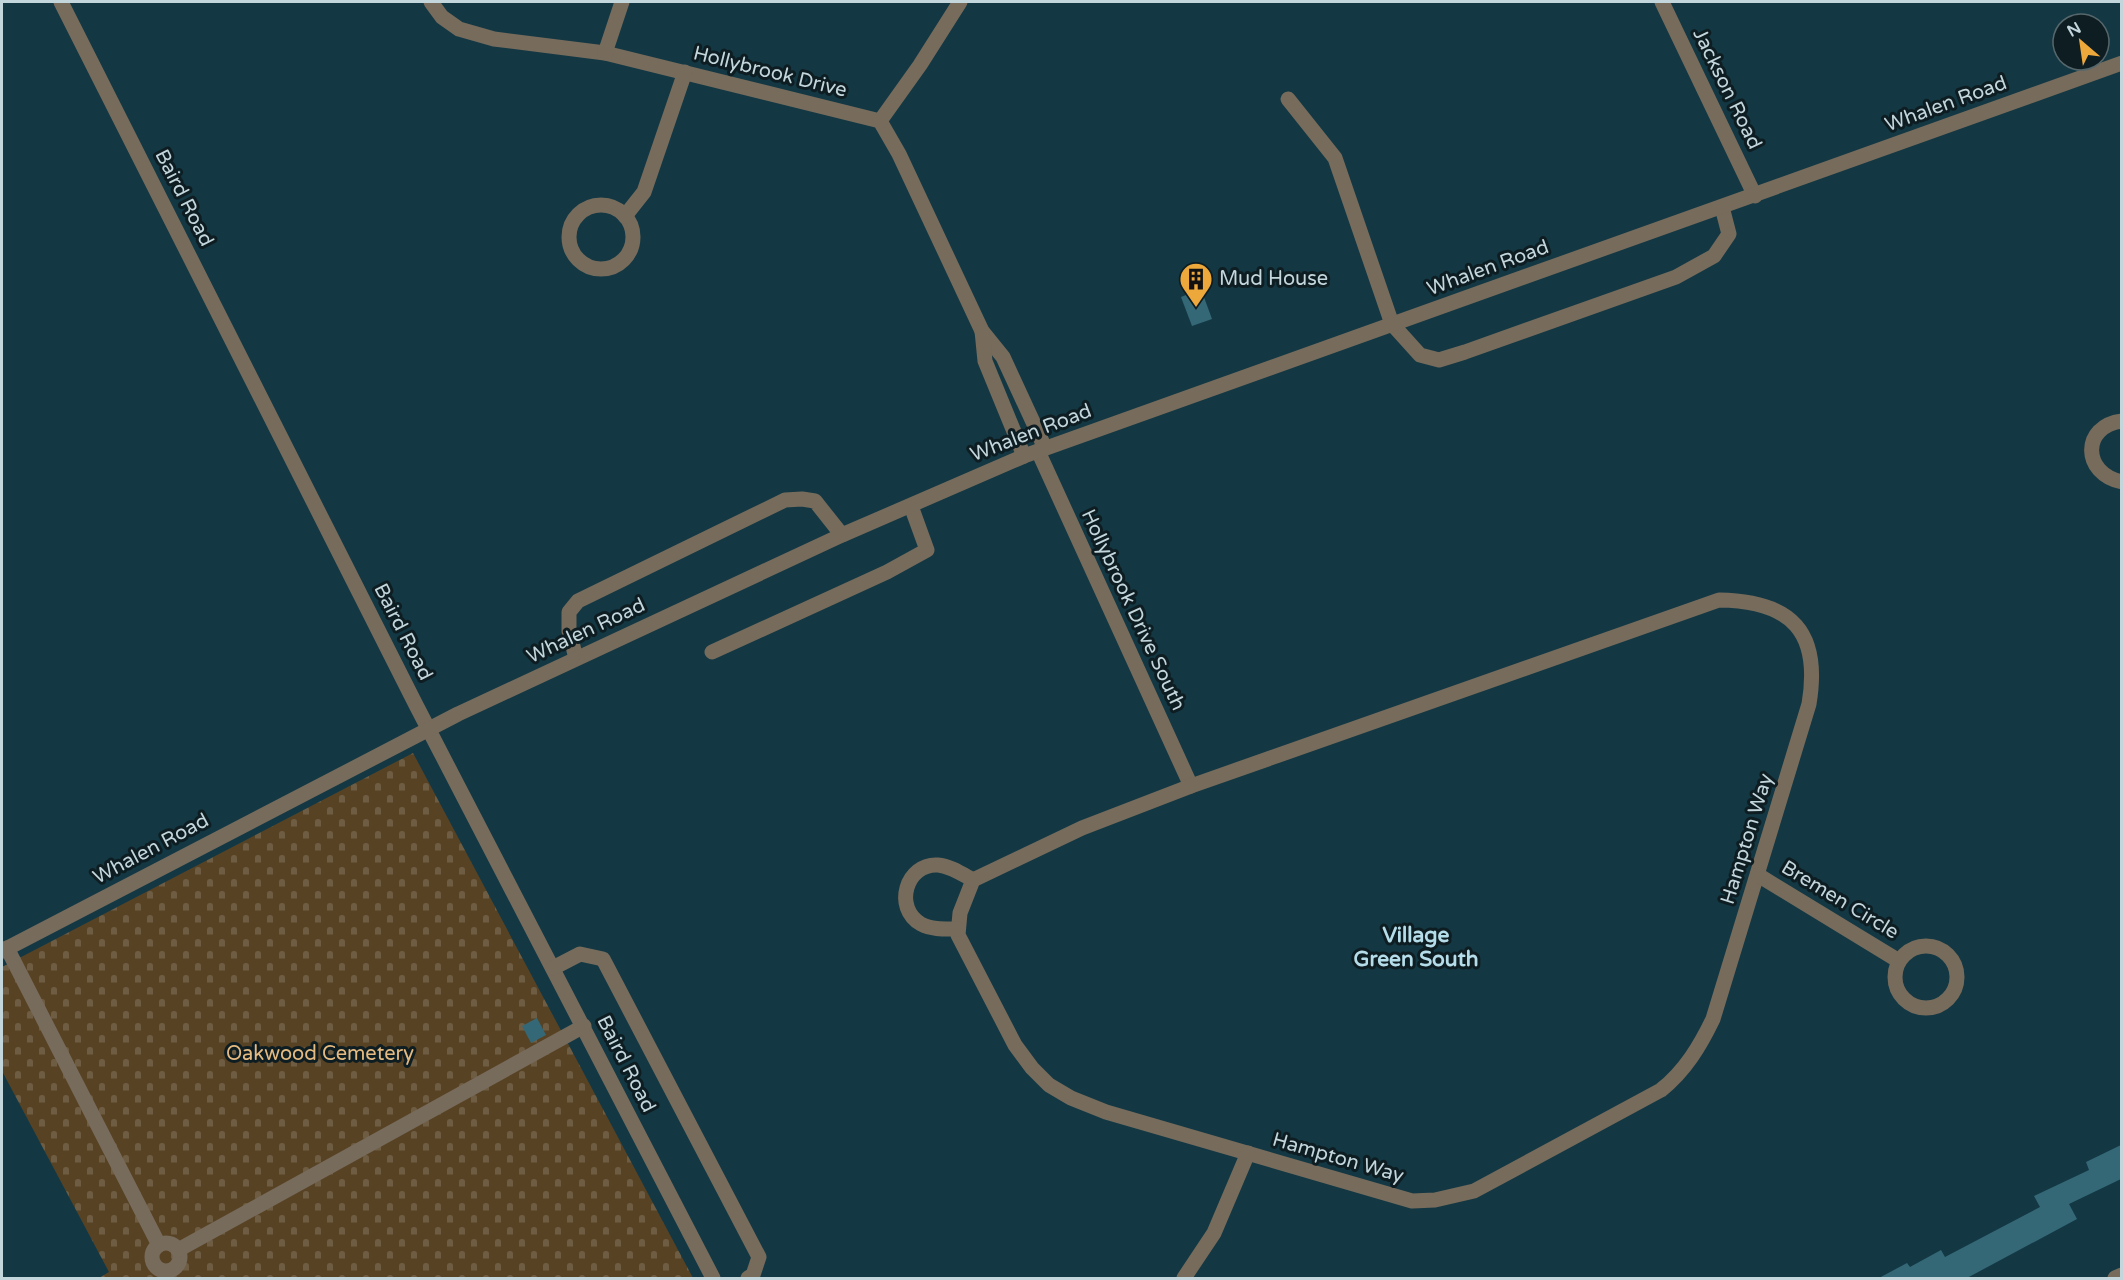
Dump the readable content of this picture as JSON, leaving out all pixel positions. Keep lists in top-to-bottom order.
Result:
{
  "streets": {
    "street": [
      "Hollybrook Drive",
      "Jackson Road",
      "Whalen Road",
      "Baird Road",
      "Hollybrook Drive South",
      "Hampton Way",
      "Bremen Circle"
    ]
  },
  "crossings": [
    ["Jackson Road", "Whalen Road"],
    ["Whalen Road", "Baird Road"],
    ["Whalen Road", "Hollybrook Drive South"],
    ["Hollybrook Drive South", "Hampton Way"],
    ["Hampton Way", "Bremen Circle"]
  ],
  "districts": ["Village Green South"],
  "parks": ["Oakwood Cemetery"],
  "places": {
    "building": ["Mud House"]
  },
  "north": "top left"
}
